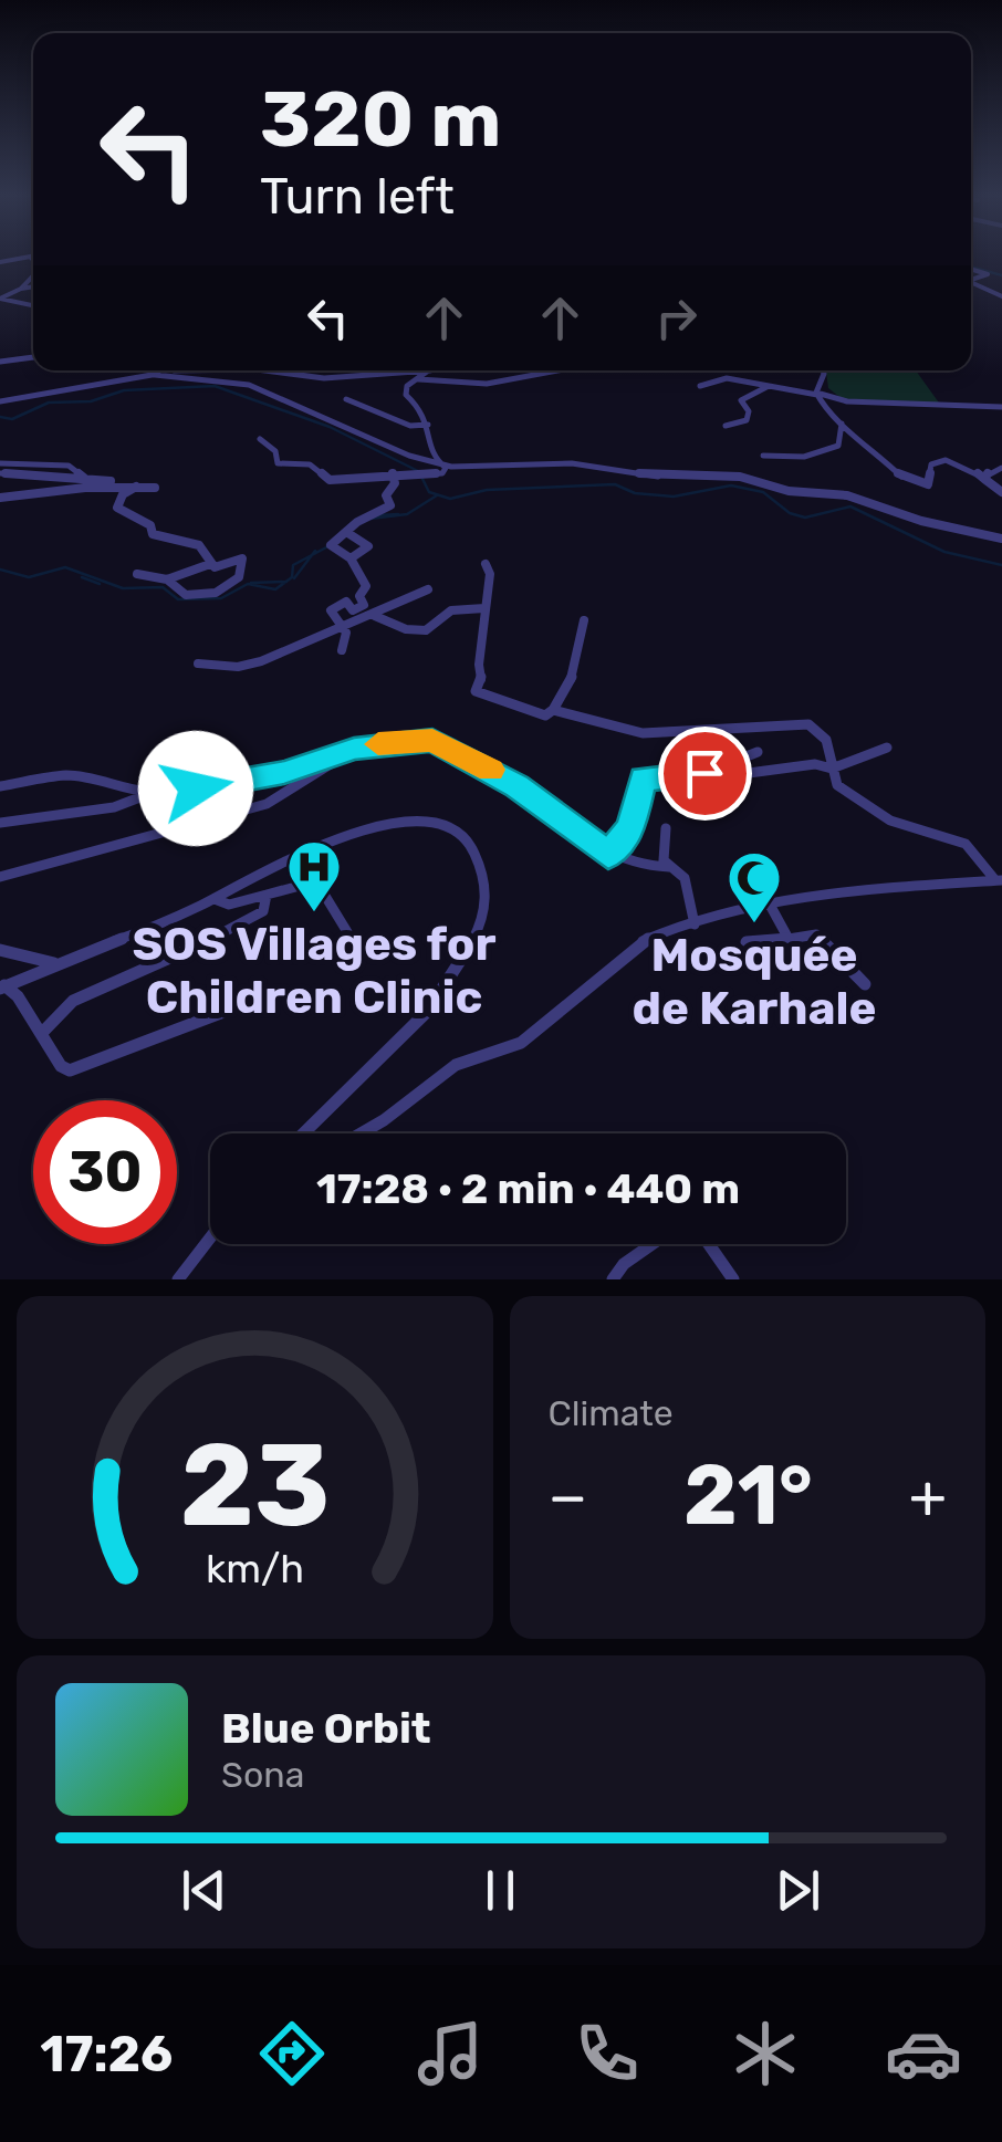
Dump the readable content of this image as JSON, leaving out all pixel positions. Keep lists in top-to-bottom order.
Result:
{
  "places": {
    "hospital": ["SOS Villages for Children Clinic"],
    "mosque": ["Mosquée de Karhale"]
  },
  "page": {
    "turn": ["320 m", "Turn left"],
    "limit": "30",
    "trip": "17:28 · 2 min · 440 m",
    "tile": "Climate",
    "heat": ["−", "21°", "+"],
    "song": ["Blue Orbit", "Sona"],
    "tabs": "17:26",
    "gauge": ["23", "km/h"]
  }
}
